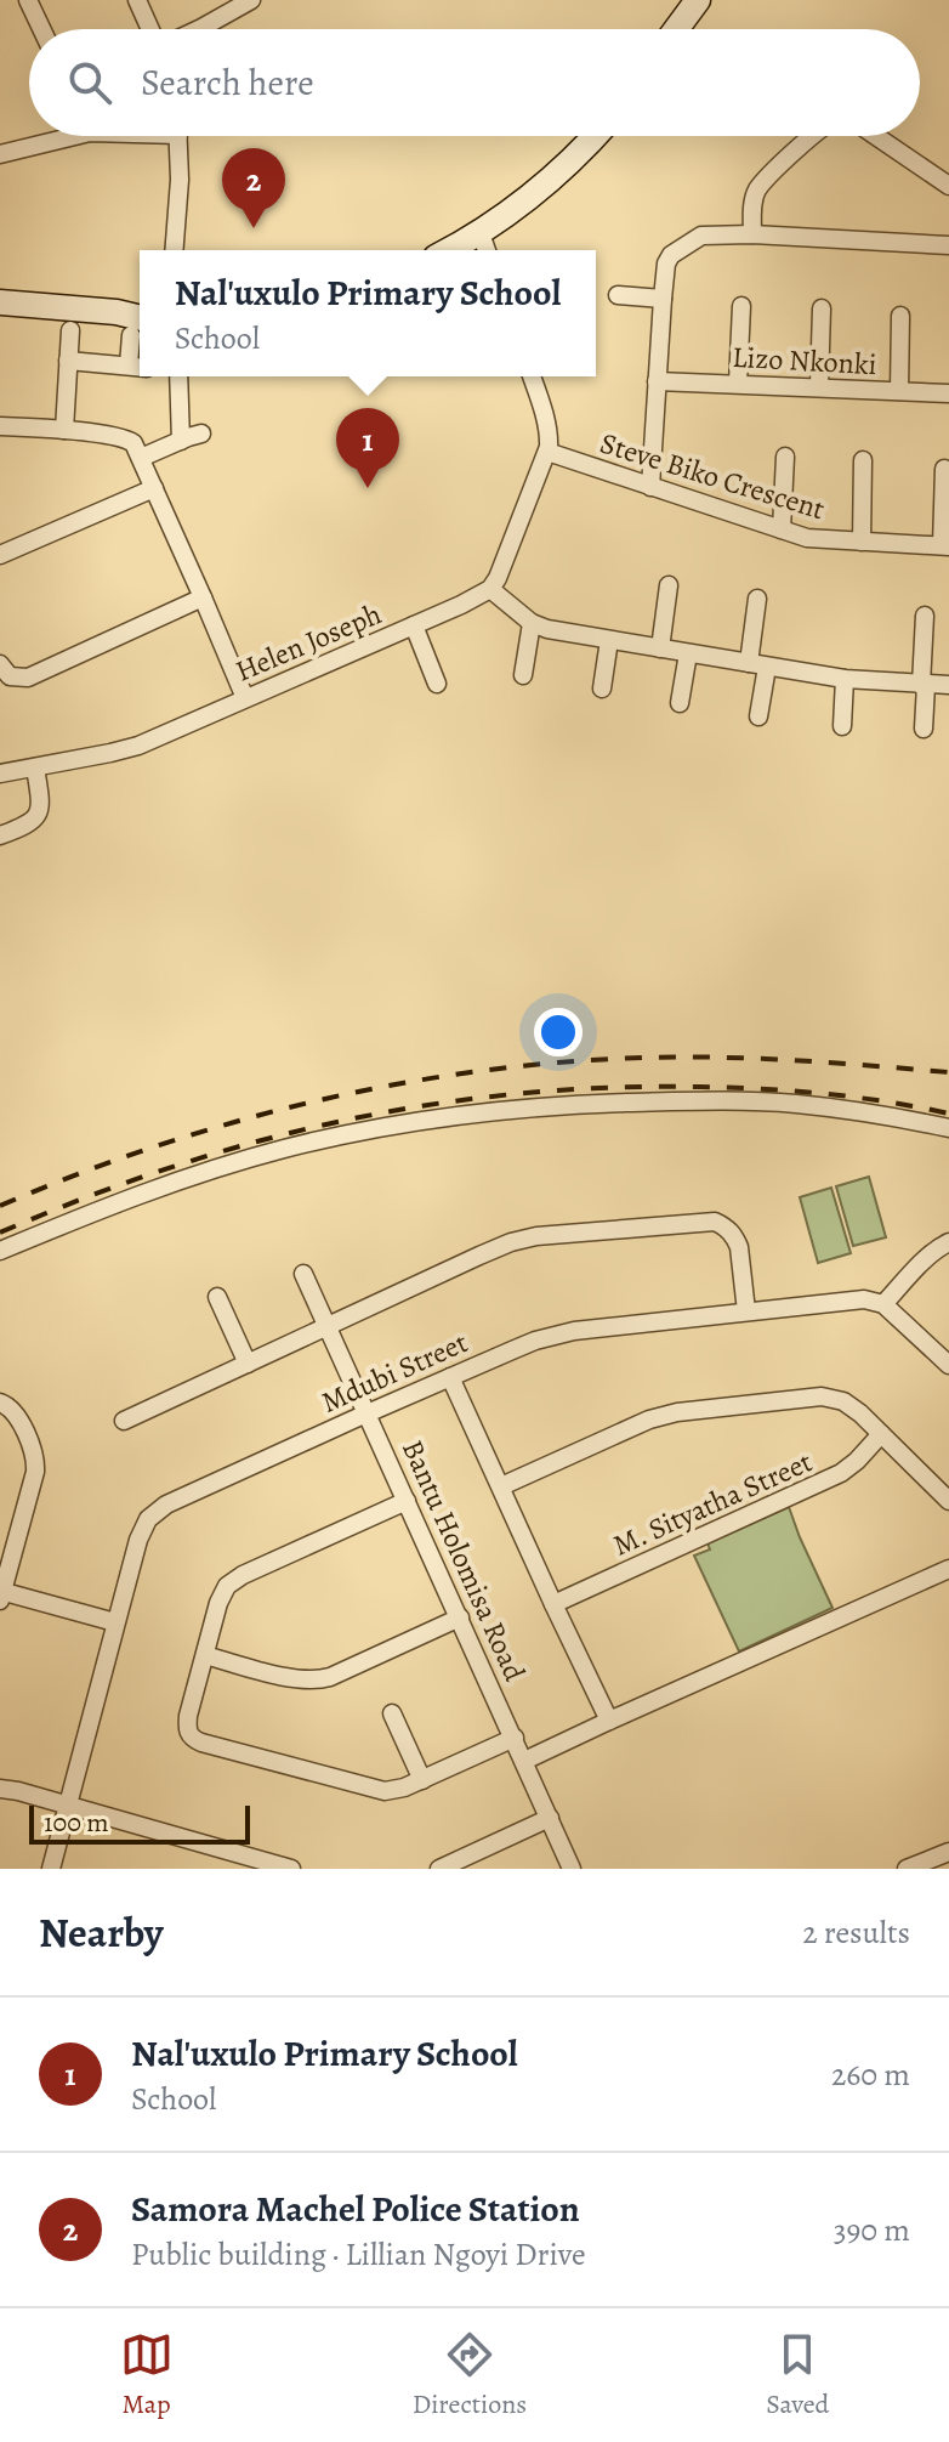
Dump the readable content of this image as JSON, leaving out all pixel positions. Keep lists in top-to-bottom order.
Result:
{
  "streets": {
    "street": [
      "Lizo Nkonki",
      "Steve Biko Crescent",
      "Helen Joseph",
      "Mdubi Street",
      "M. Sityatha Street",
      "Bantu Holomisa Road"
    ]
  },
  "crossings": [
    ["Mdubi Street", "Bantu Holomisa Road"]
  ],
  "scale_bar": "100 m",
  "page": {
    "search": "Search here",
    "pins": ["2", "1"],
    "popup": ["Nal'uxulo Primary School", "School"],
    "scale": "100 m",
    "heading": ["Nearby", "2 results"],
    "list": [
      {
        "mark": "1",
        "name": "Nal'uxulo Primary School",
        "note": "School",
        "value": "260 m"
      },
      {
        "mark": "2",
        "name": "Samora Machel Police Station",
        "note": "Public building · Lillian Ngoyi Drive",
        "value": "390 m"
      }
    ],
    "nav": ["Map", "Directions", "Saved"]
  }
}
